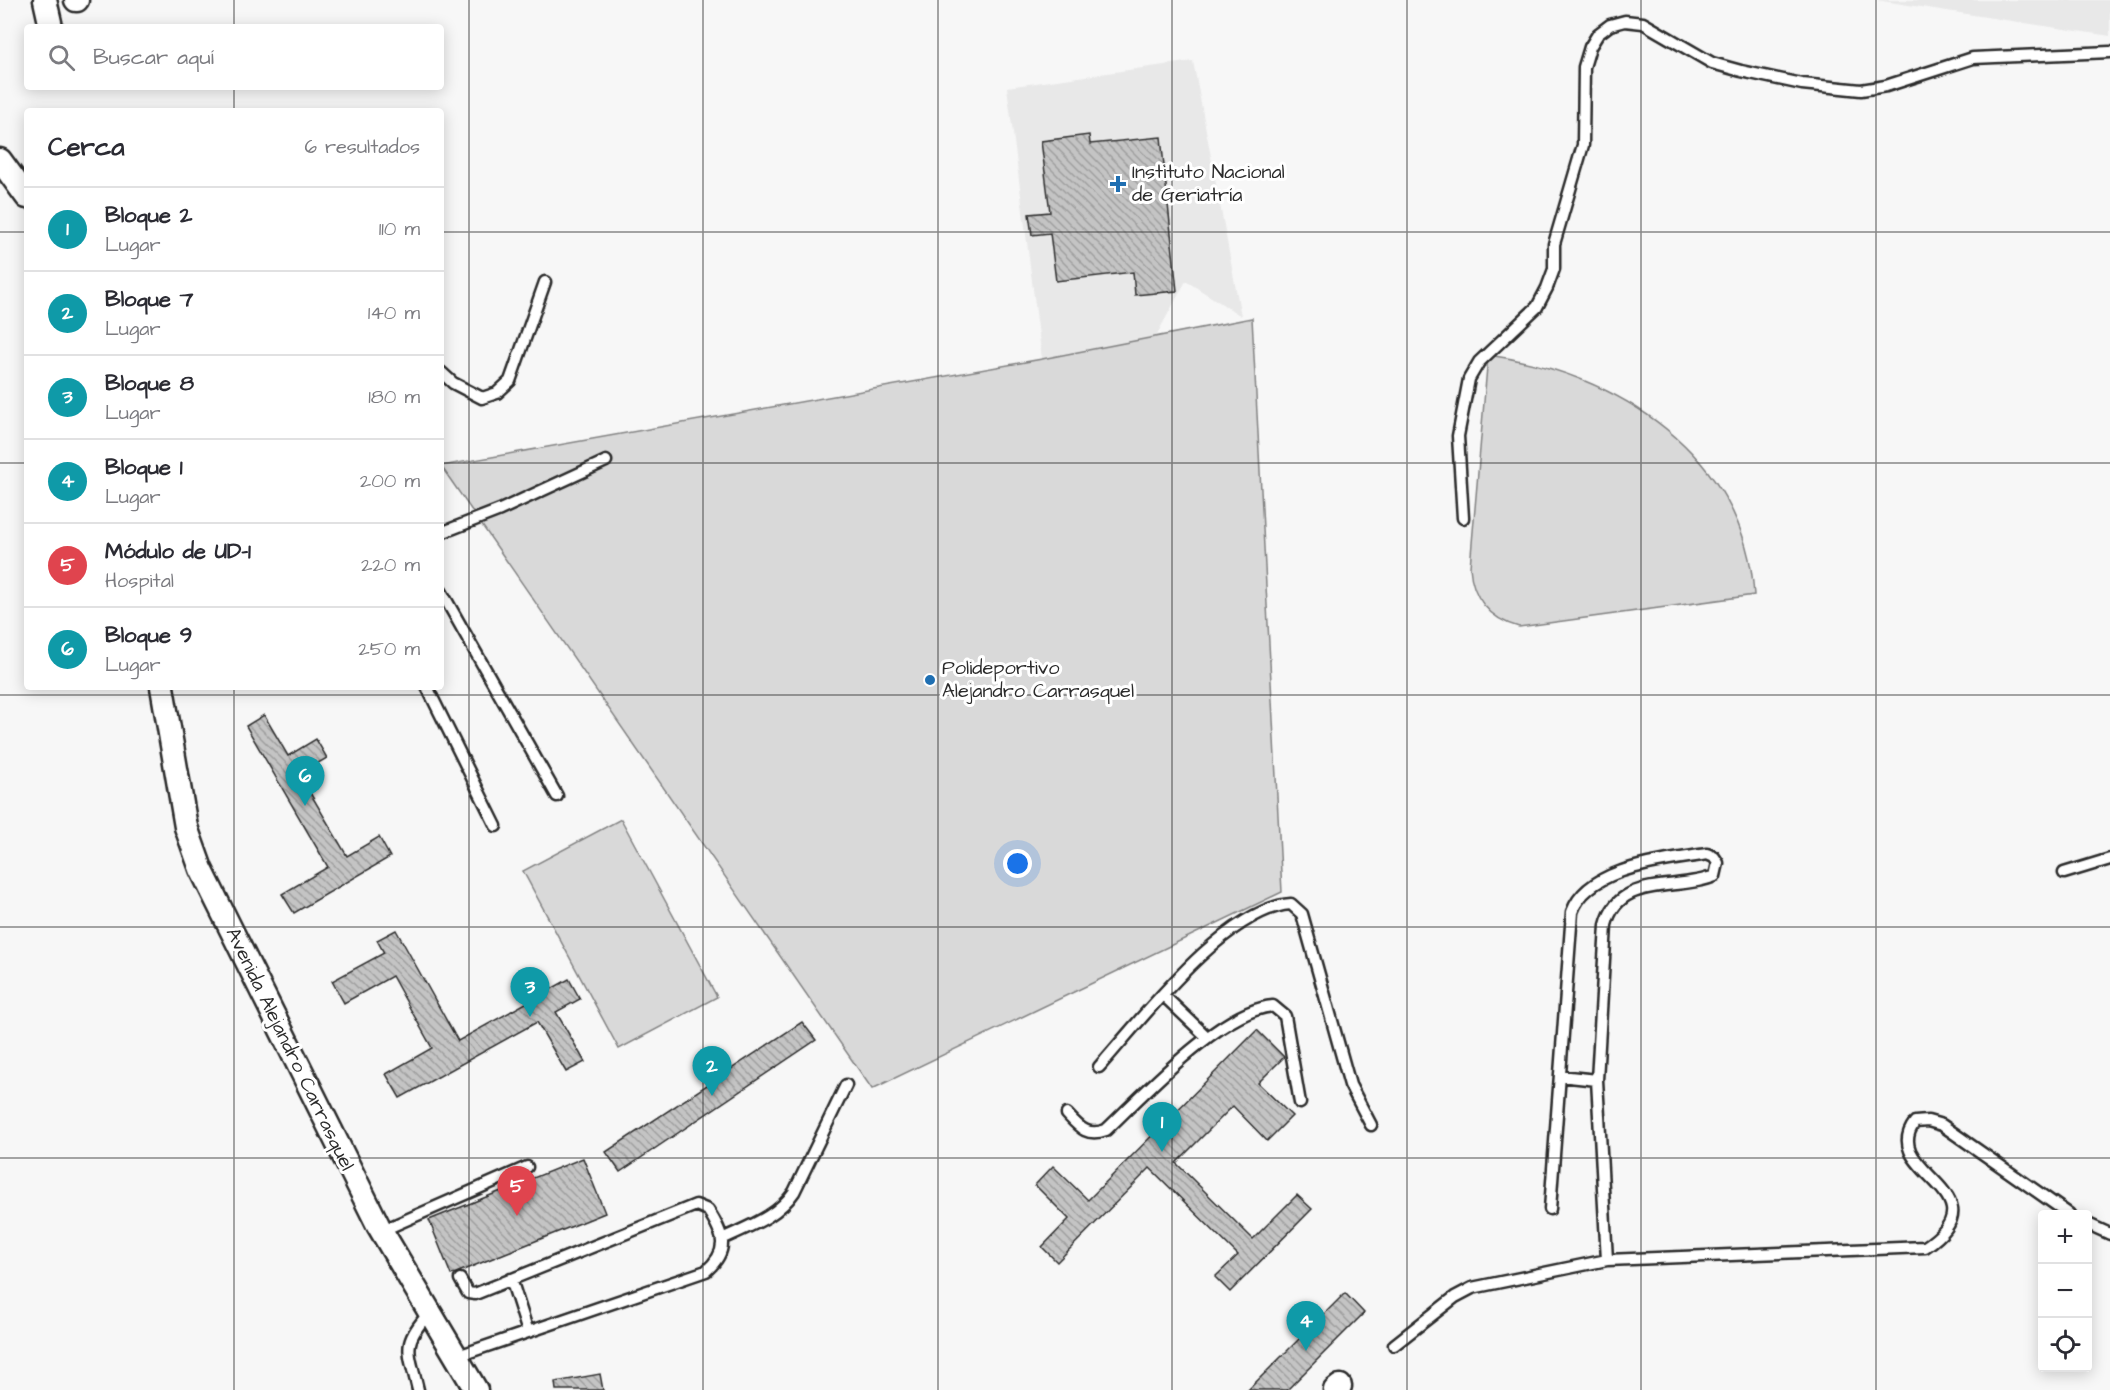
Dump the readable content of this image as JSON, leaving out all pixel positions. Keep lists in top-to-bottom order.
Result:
{
  "streets": {
    "street": ["Avenida Alejandro Carrasquel"]
  },
  "places": {
    "health": ["Instituto Nacional de Geriatría"],
    "other": ["Polideportivo Alejandro Carrasquel"]
  },
  "page": {
    "search": "Buscar aquí",
    "heading": ["Cerca", "6 resultados"],
    "list": [
      {
        "mark": "1",
        "name": "Bloque 2",
        "note": "Lugar",
        "value": "110 m"
      },
      {
        "mark": "2",
        "name": "Bloque 7",
        "note": "Lugar",
        "value": "140 m"
      },
      {
        "mark": "3",
        "name": "Bloque 8",
        "note": "Lugar",
        "value": "180 m"
      },
      {
        "mark": "4",
        "name": "Bloque 1",
        "note": "Lugar",
        "value": "200 m"
      },
      {
        "mark": "5",
        "name": "Módulo de UD-1",
        "note": "Hospital",
        "value": "220 m"
      },
      {
        "mark": "6",
        "name": "Bloque 9",
        "note": "Lugar",
        "value": "250 m"
      }
    ],
    "pins": [
      "6",
      "3",
      "2",
      "1",
      "5",
      "4"
    ],
    "map_buttons": ["+", "−"]
  }
}
